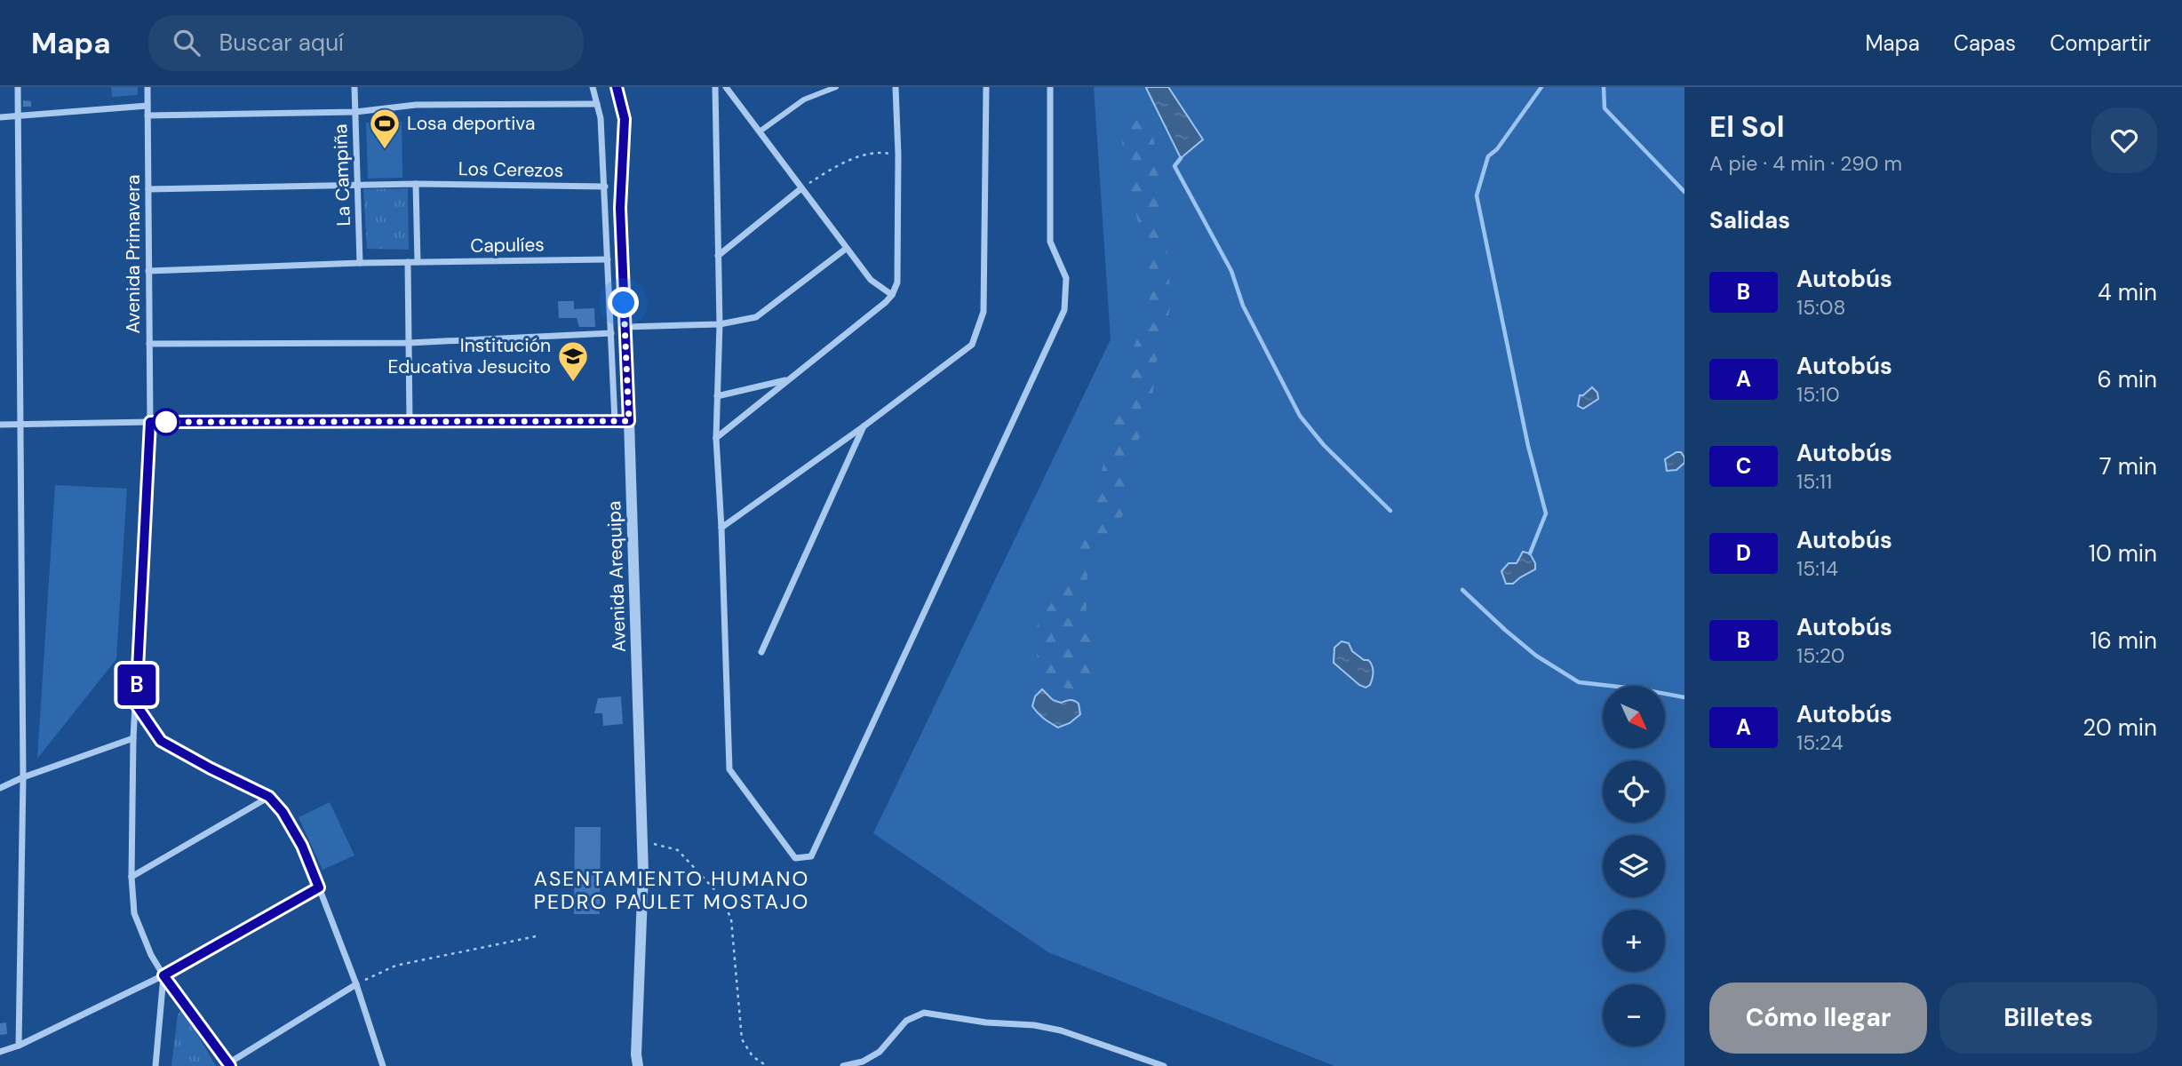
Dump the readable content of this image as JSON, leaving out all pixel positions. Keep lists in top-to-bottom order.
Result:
{
  "streets": {
    "street": [
      "Los Cerezos",
      "La Campiña",
      "Capulíes",
      "Avenida Primavera",
      "Avenida Arequipa"
    ]
  },
  "crossings": [
    ["Los Cerezos", "La Campiña"],
    ["Los Cerezos", "Avenida Primavera"],
    ["La Campiña", "Capulíes"],
    ["Capulíes", "Avenida Primavera"]
  ],
  "districts": ["ASENTAMIENTO HUMANO PEDRO PAULET MOSTAJO"],
  "places": {
    "sports": ["Losa deportiva"],
    "school or university": ["Institución Educativa Jesucito"]
  },
  "lines": ["bus line B"],
  "north": "bottom right",
  "page": {
    "header": "Mapa",
    "search": "Buscar aquí",
    "nav": ["Mapa", "Capas", "Compartir"],
    "on_map": "B",
    "heading": [
      ["El Sol", "A pie · 4 min · 290 m"],
      "Salidas"
    ],
    "list": [
      {
        "mark": "B",
        "name": "Autobús",
        "note": "15:08",
        "value": "4 min"
      },
      {
        "mark": "A",
        "name": "Autobús",
        "note": "15:10",
        "value": "6 min"
      },
      {
        "mark": "C",
        "name": "Autobús",
        "note": "15:11",
        "value": "7 min"
      },
      {
        "mark": "D",
        "name": "Autobús",
        "note": "15:14",
        "value": "10 min"
      },
      {
        "mark": "B",
        "name": "Autobús",
        "note": "15:20",
        "value": "16 min"
      },
      {
        "mark": "A",
        "name": "Autobús",
        "note": "15:24",
        "value": "20 min"
      }
    ],
    "map_buttons": ["+", "−"],
    "buttons": ["Cómo llegar", "Billetes"]
  }
}
